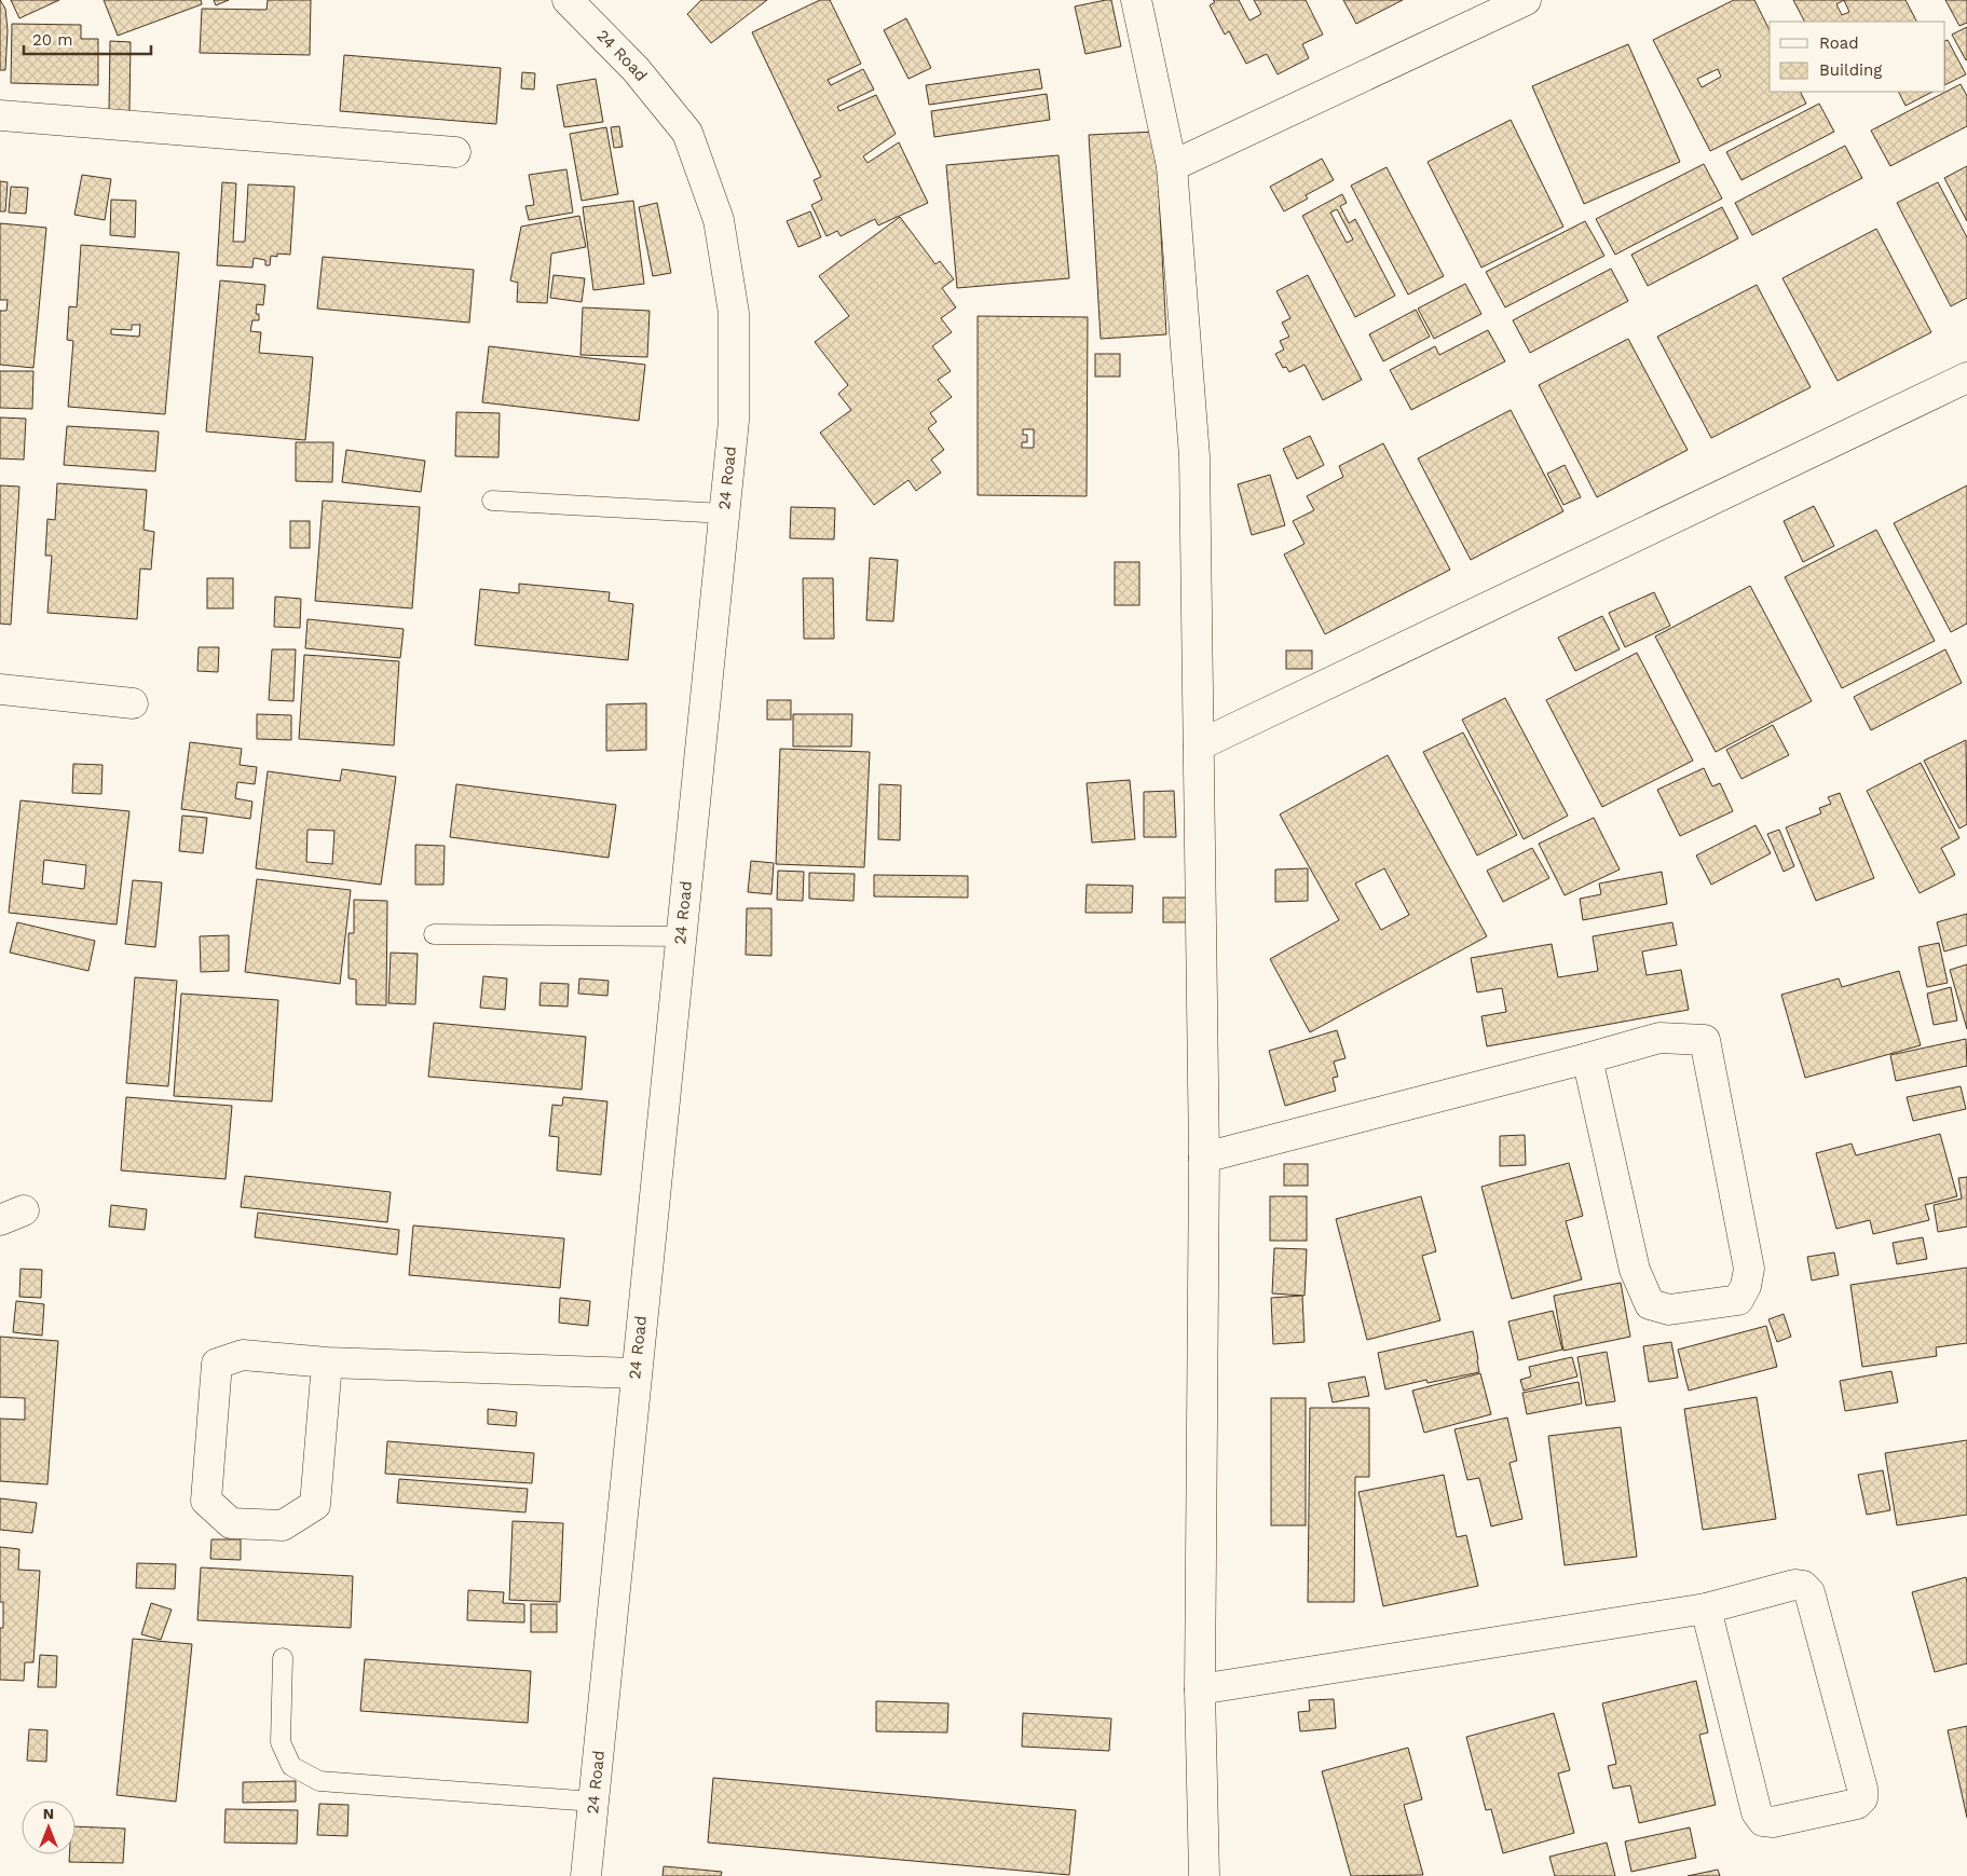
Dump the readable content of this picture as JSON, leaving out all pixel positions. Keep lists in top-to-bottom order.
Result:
{
  "streets": {
    "street": ["24 Road"]
  },
  "legend": ["Road", "Building"],
  "scale_bar": "20 m",
  "north": "top"
}
